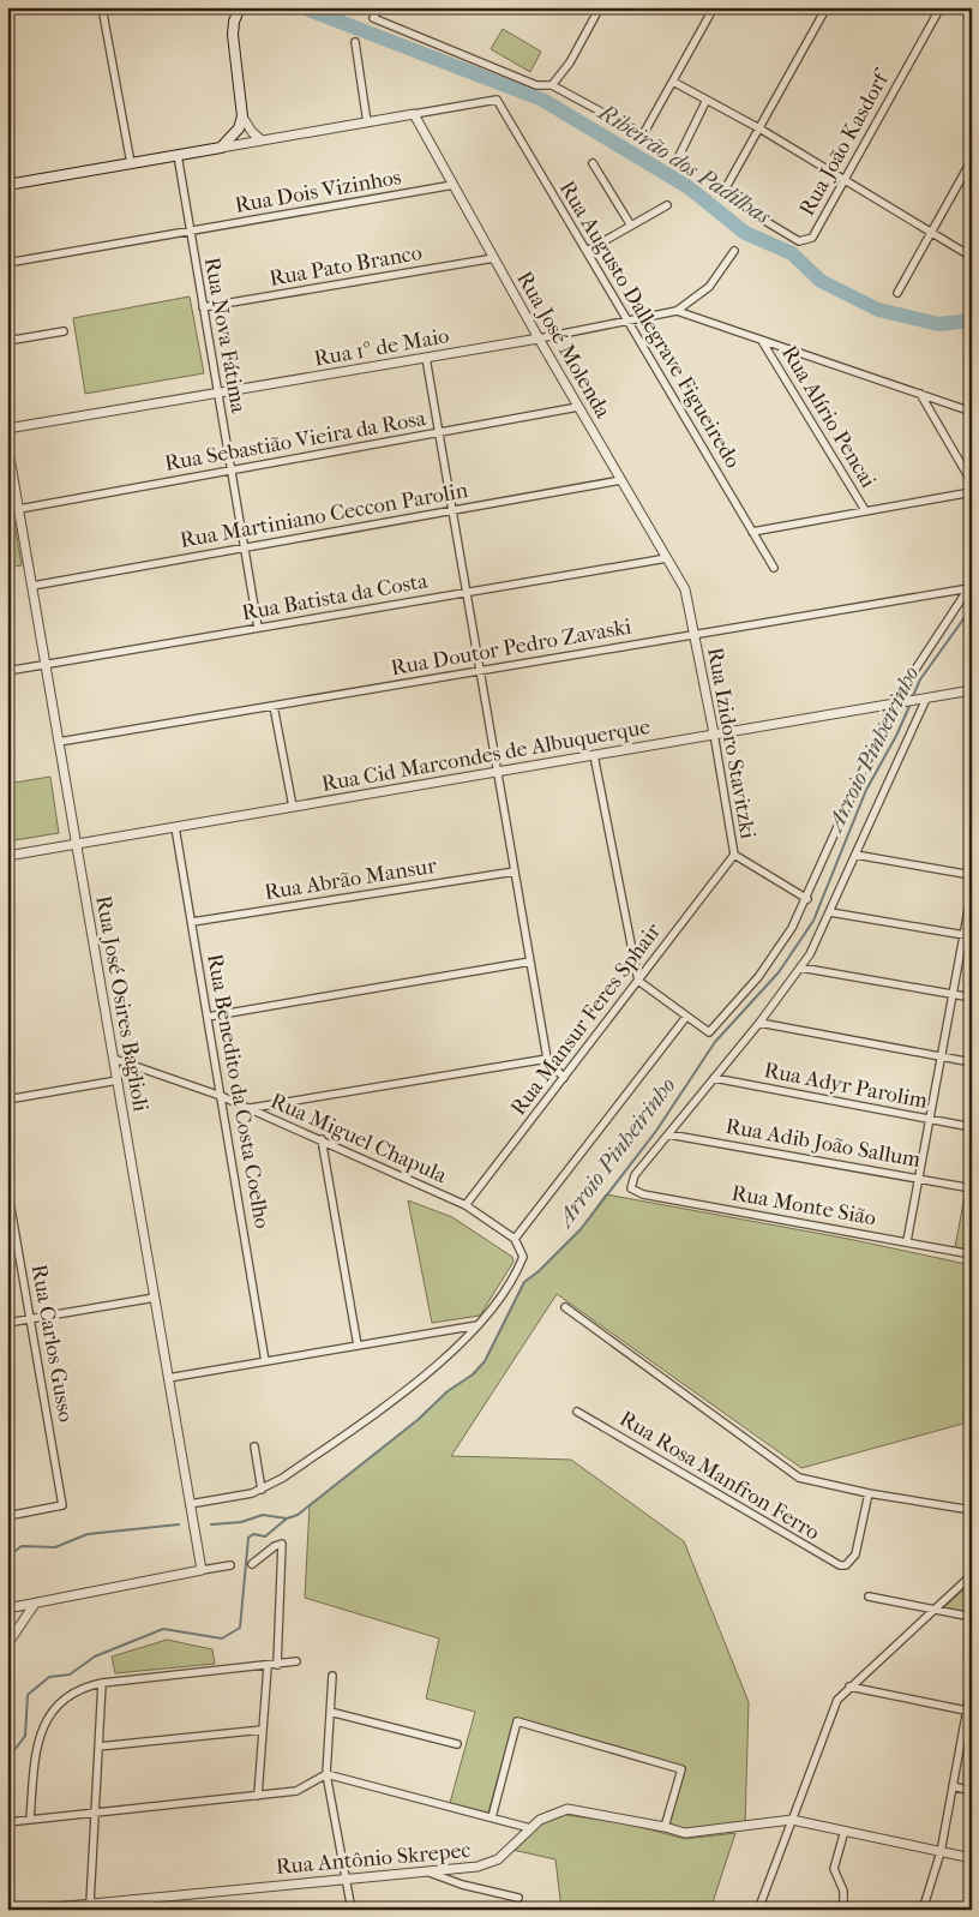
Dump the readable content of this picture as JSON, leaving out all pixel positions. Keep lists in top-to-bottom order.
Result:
{
  "streets": {
    "street": [
      "Rua João Kasdorf",
      "Rua Dois Vizinhos",
      "Rua Pato Branco",
      "Rua Augusto Dallegrave Figueiredo",
      "Rua Nova Fátima",
      "Rua José Molenda",
      "Rua 1º de Maio",
      "Rua Alírio Pencai",
      "Rua Sebastião Vieira da Rosa",
      "Rua Martiniano Ceccon Parolin",
      "Rua Batista da Costa",
      "Rua Doutor Pedro Zavaski",
      "Rua Izidoro Stavitzki",
      "Rua Cid Marcondes de Albuquerque",
      "Rua Abrão Mansur",
      "Rua José Osires Baglioli",
      "Rua Mansur Feres Sphair",
      "Rua Adyr Parolim",
      "Rua Benedito da Costa Coelho",
      "Rua Miguel Chapula",
      "Rua Adib João Sallum",
      "Rua Monte Sião",
      "Rua Carlos Gusso",
      "Rua Rosa Manfron Ferro",
      "Rua Antônio Skrepec"
    ]
  },
  "crossings": [
    ["Rua Dois Vizinhos", "Rua Nova Fátima"],
    ["Rua Dois Vizinhos", "Rua José Molenda"],
    ["Rua Pato Branco", "Rua Nova Fátima"],
    ["Rua Pato Branco", "Rua José Molenda"],
    ["Rua Augusto Dallegrave Figueiredo", "Rua José Molenda"],
    ["Rua Augusto Dallegrave Figueiredo", "Rua 1º de Maio"],
    ["Rua Nova Fátima", "Rua 1º de Maio"],
    ["Rua Nova Fátima", "Rua Sebastião Vieira da Rosa"],
    ["Rua Nova Fátima", "Rua Martiniano Ceccon Parolin"],
    ["Rua Nova Fátima", "Rua Batista da Costa"],
    ["Rua José Molenda", "Rua 1º de Maio"],
    ["Rua José Molenda", "Rua Sebastião Vieira da Rosa"],
    ["Rua José Molenda", "Rua Martiniano Ceccon Parolin"],
    ["Rua José Molenda", "Rua Batista da Costa"],
    ["Rua José Molenda", "Rua Izidoro Stavitzki"],
    ["Rua Sebastião Vieira da Rosa", "Rua José Osires Baglioli"],
    ["Rua Martiniano Ceccon Parolin", "Rua José Osires Baglioli"],
    ["Rua Batista da Costa", "Rua José Osires Baglioli"],
    ["Rua Doutor Pedro Zavaski", "Rua Izidoro Stavitzki"],
    ["Rua Doutor Pedro Zavaski", "Rua José Osires Baglioli"],
    ["Rua Izidoro Stavitzki", "Rua Cid Marcondes de Albuquerque"],
    ["Rua Izidoro Stavitzki", "Rua Mansur Feres Sphair"],
    ["Rua Cid Marcondes de Albuquerque", "Rua José Osires Baglioli"],
    ["Rua Cid Marcondes de Albuquerque", "Rua Benedito da Costa Coelho"],
    ["Rua Abrão Mansur", "Rua Benedito da Costa Coelho"],
    ["Rua José Osires Baglioli", "Rua Miguel Chapula"],
    ["Rua Mansur Feres Sphair", "Rua Miguel Chapula"],
    ["Rua Benedito da Costa Coelho", "Rua Miguel Chapula"],
    ["Rua Adib João Sallum", "Rua Monte Sião"]
  ],
  "water": ["Ribeirão dos Padilhas", "Arroio Pinheirinho"]
}
